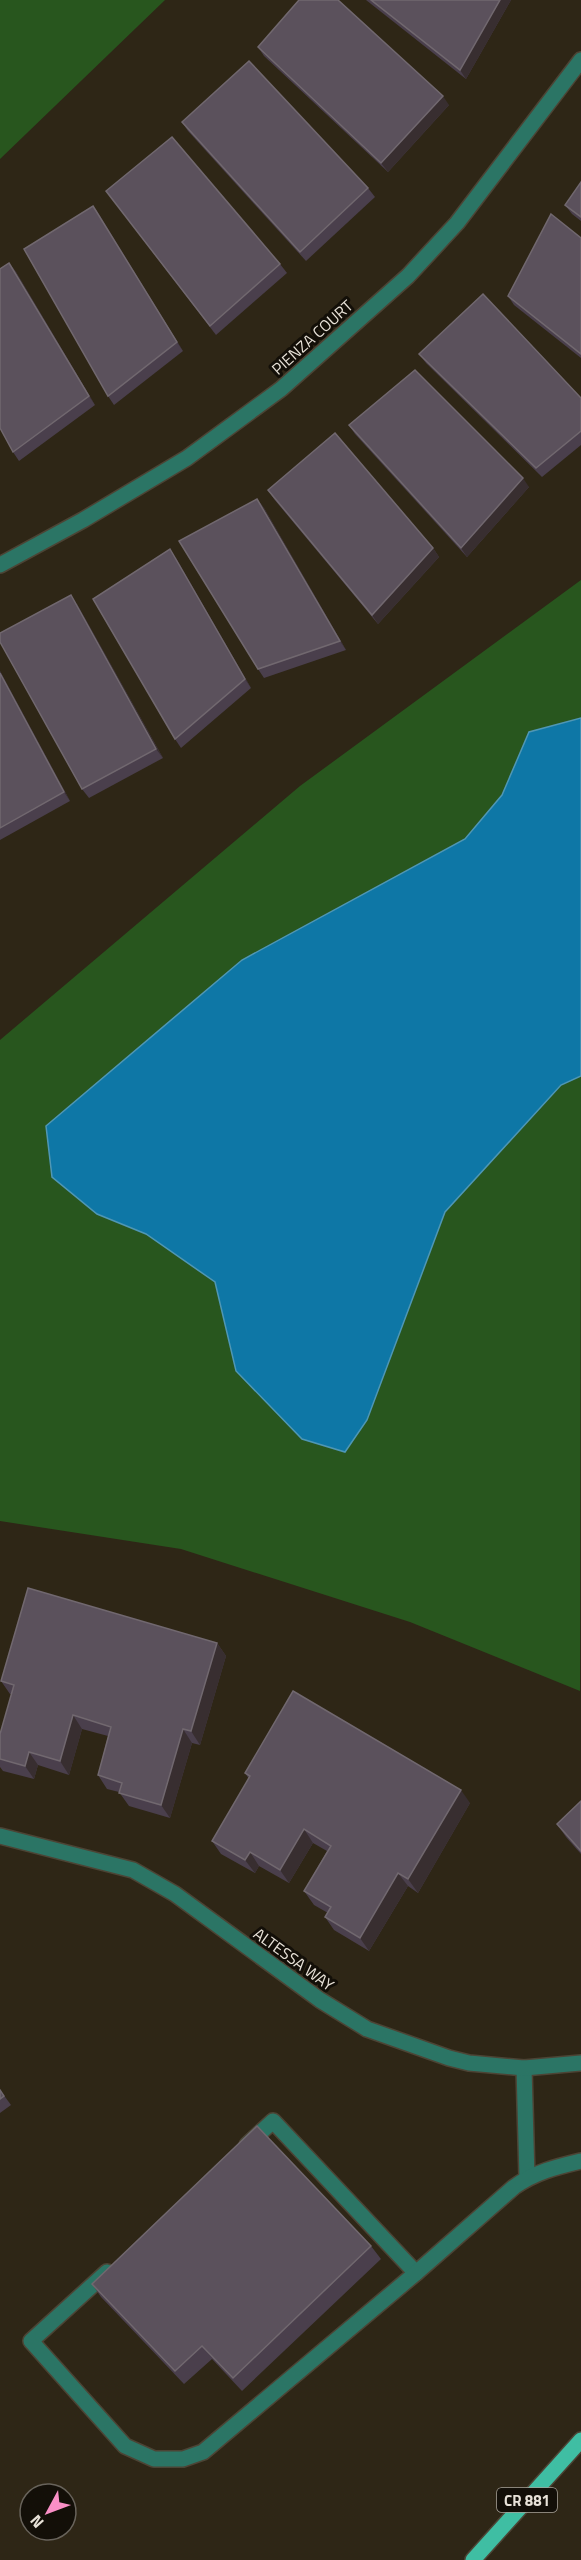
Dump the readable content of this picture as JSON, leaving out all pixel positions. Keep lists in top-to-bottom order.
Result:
{
  "streets": {
    "main road": ["CR 881"],
    "street": ["PIENZA COURT", "ALTESSA WAY"]
  },
  "north": "bottom left"
}
